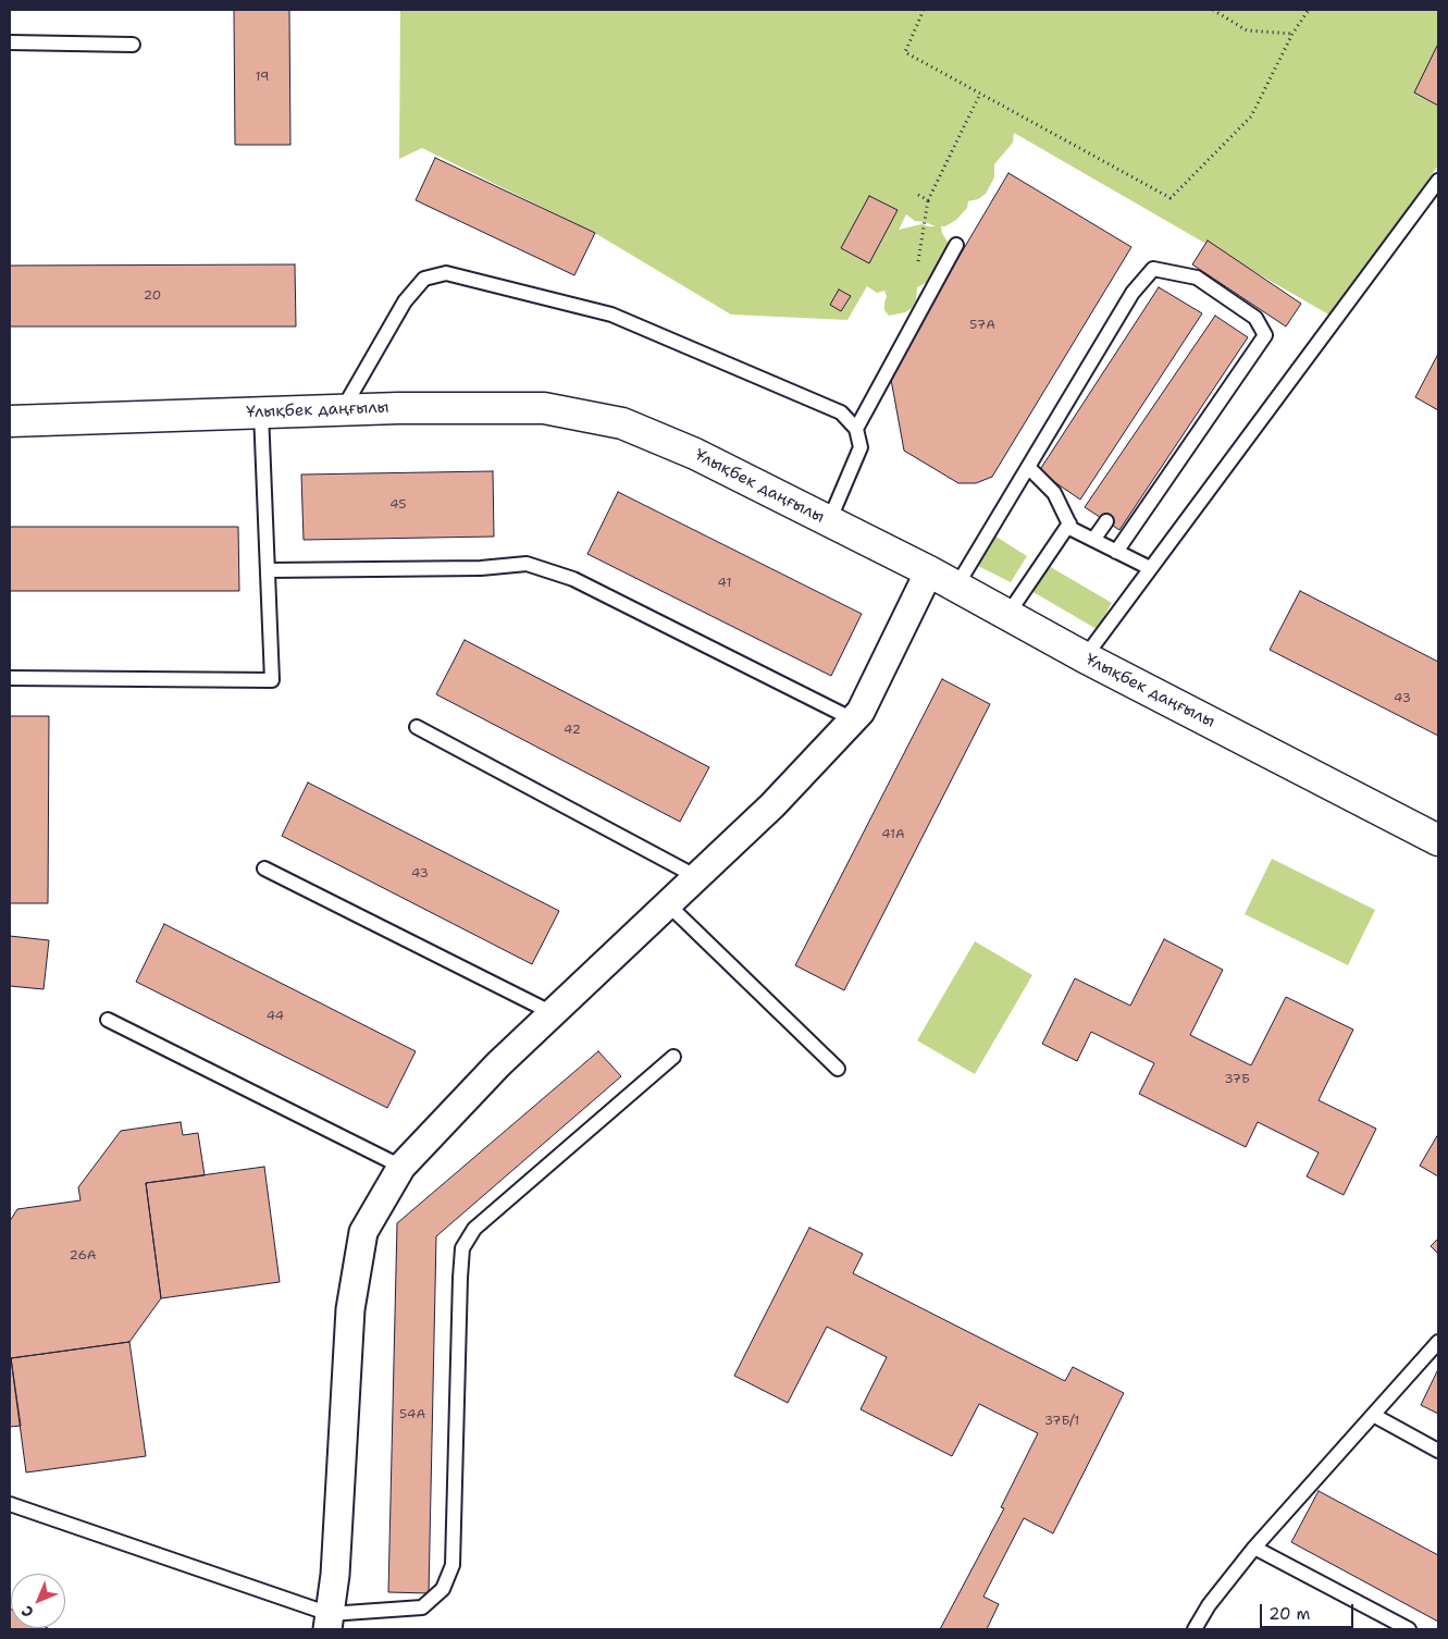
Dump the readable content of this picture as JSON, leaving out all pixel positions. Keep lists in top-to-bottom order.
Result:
{
  "streets": {
    "street": ["Ұлықбек даңғылы"]
  },
  "house_numbers": [
    "19",
    "20",
    "57А",
    "45",
    "41",
    "43",
    "42",
    "41А",
    "43",
    "44",
    "37Б",
    "26А",
    "54А",
    "37Б/1"
  ],
  "scale_bar": "20 m",
  "north": "bottom left"
}
